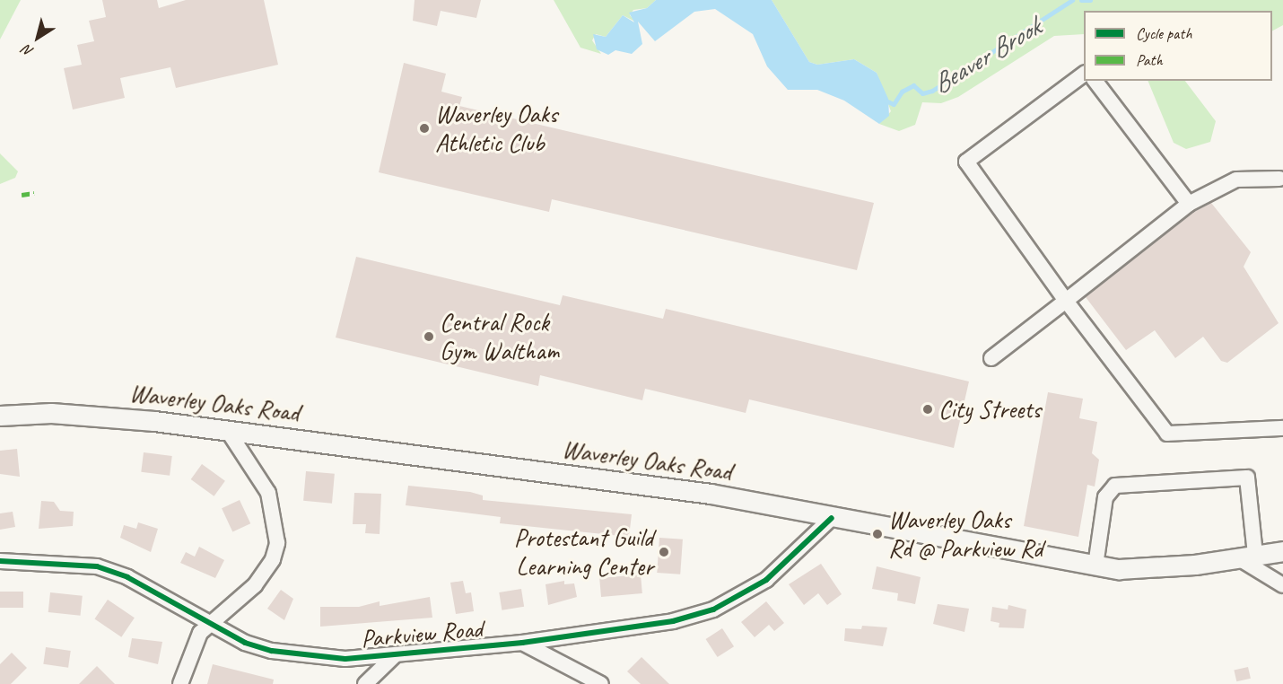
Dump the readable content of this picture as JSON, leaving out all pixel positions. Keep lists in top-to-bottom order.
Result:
{
  "streets": {
    "main road": ["Waverley Oaks Road"],
    "street": ["Parkview Road"]
  },
  "crossings": [
    ["Waverley Oaks Road", "Parkview Road"]
  ],
  "water": ["Beaver Brook"],
  "places": [
    "Waverley Oaks Athletic Club",
    "Central Rock Gym Waltham",
    "City Streets",
    "Waverley Oaks Rd @ Parkview Rd",
    "Protestant Guild Learning Center"
  ],
  "legend": ["Cycle path", "Path"],
  "north": "bottom left"
}
